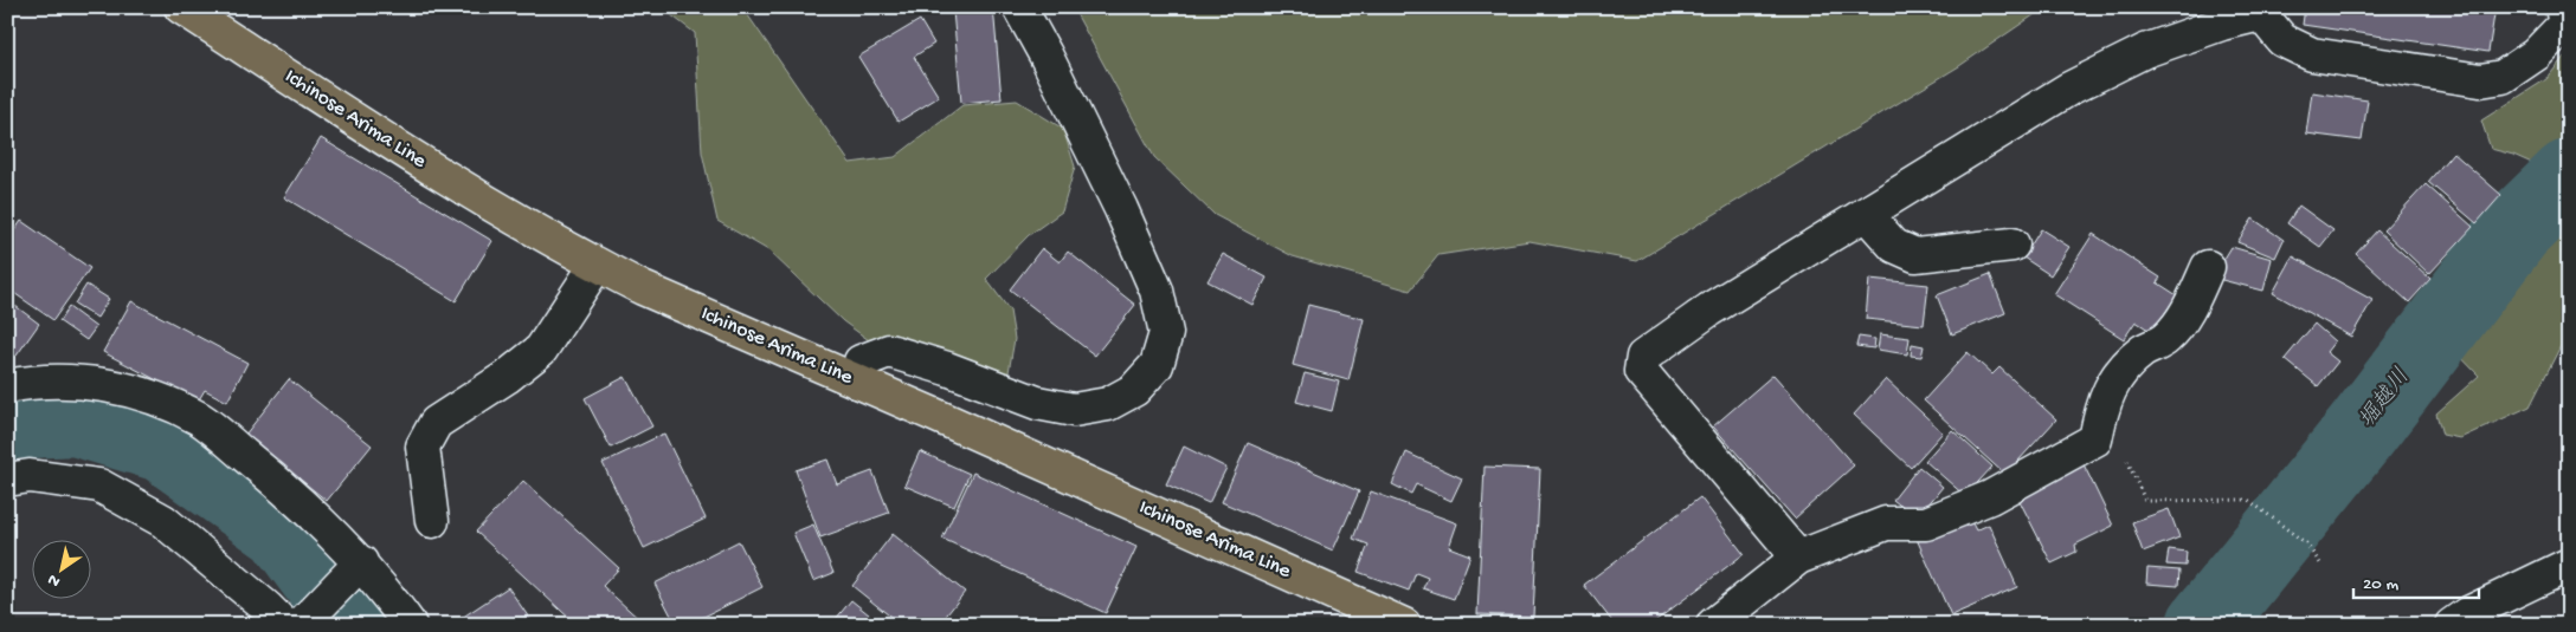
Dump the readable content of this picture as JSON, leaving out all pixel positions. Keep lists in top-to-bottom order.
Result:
{
  "streets": {
    "main road": ["Ichinose Arima Line"]
  },
  "water": ["堀越川"],
  "scale_bar": "20 m",
  "north": "bottom left"
}
